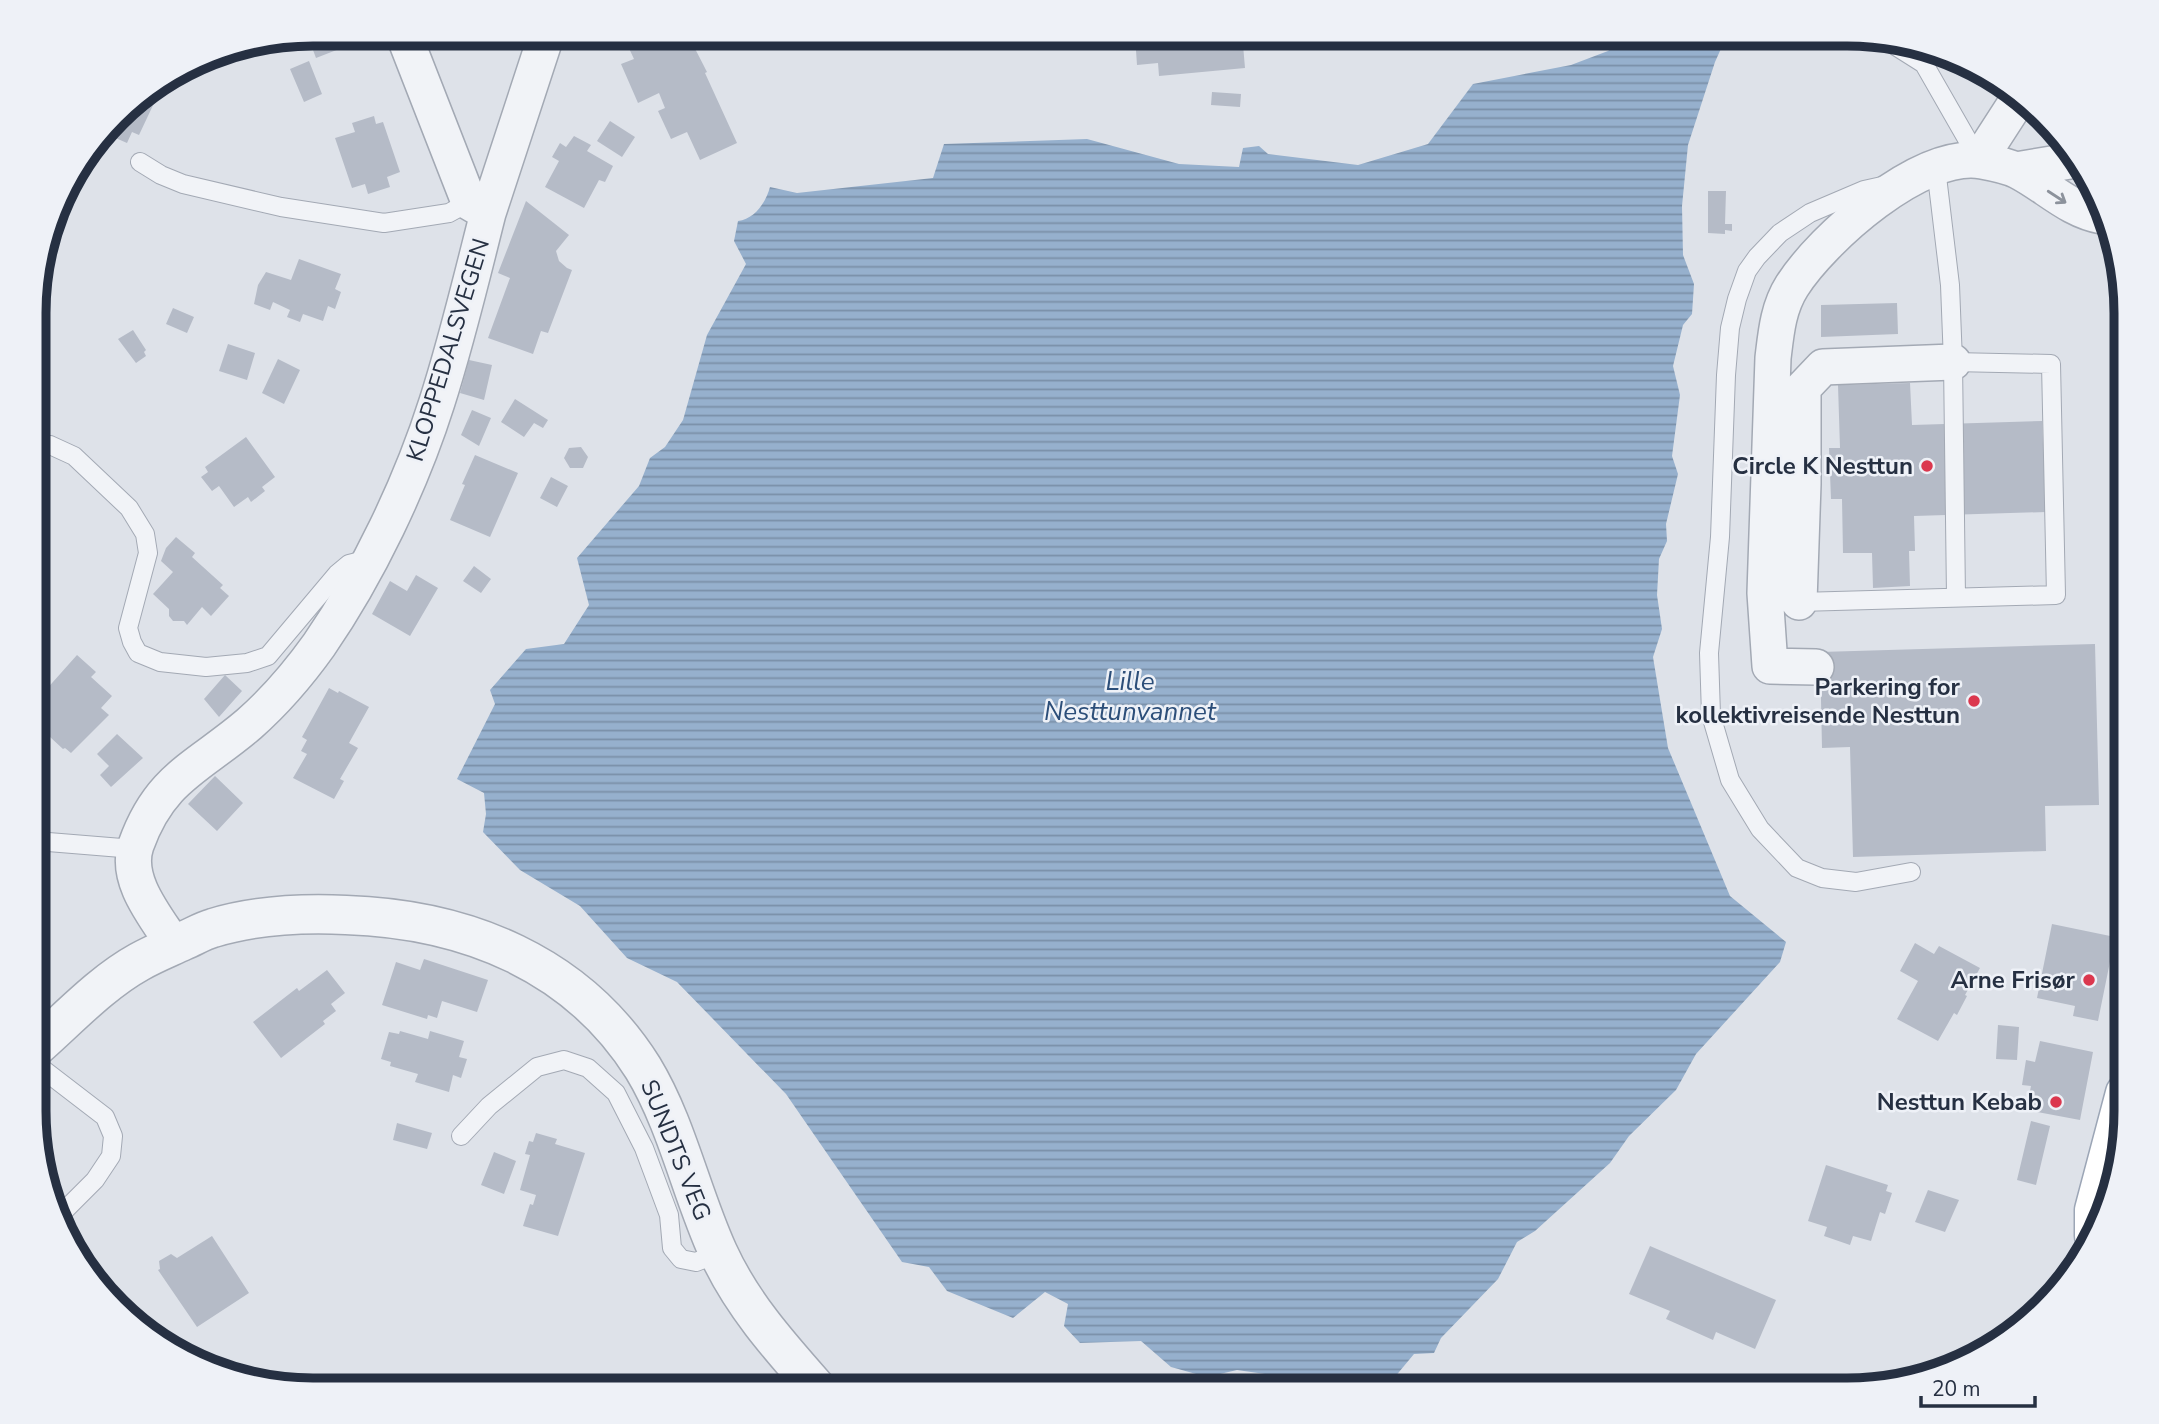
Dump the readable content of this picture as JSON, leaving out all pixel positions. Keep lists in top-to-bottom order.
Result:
{
  "streets": {
    "street": ["KLOPPEDALSVEGEN", "SUNDTS VEG"]
  },
  "crossings": [
    ["KLOPPEDALSVEGEN", "SUNDTS VEG"]
  ],
  "water": ["Lille Nesttunvannet"],
  "places": [
    "Circle K Nesttun",
    "Parkering for kollektivreisende Nesttun",
    "Arne Frisør",
    "Nesttun Kebab"
  ],
  "scale_bar": "20 m"
}
